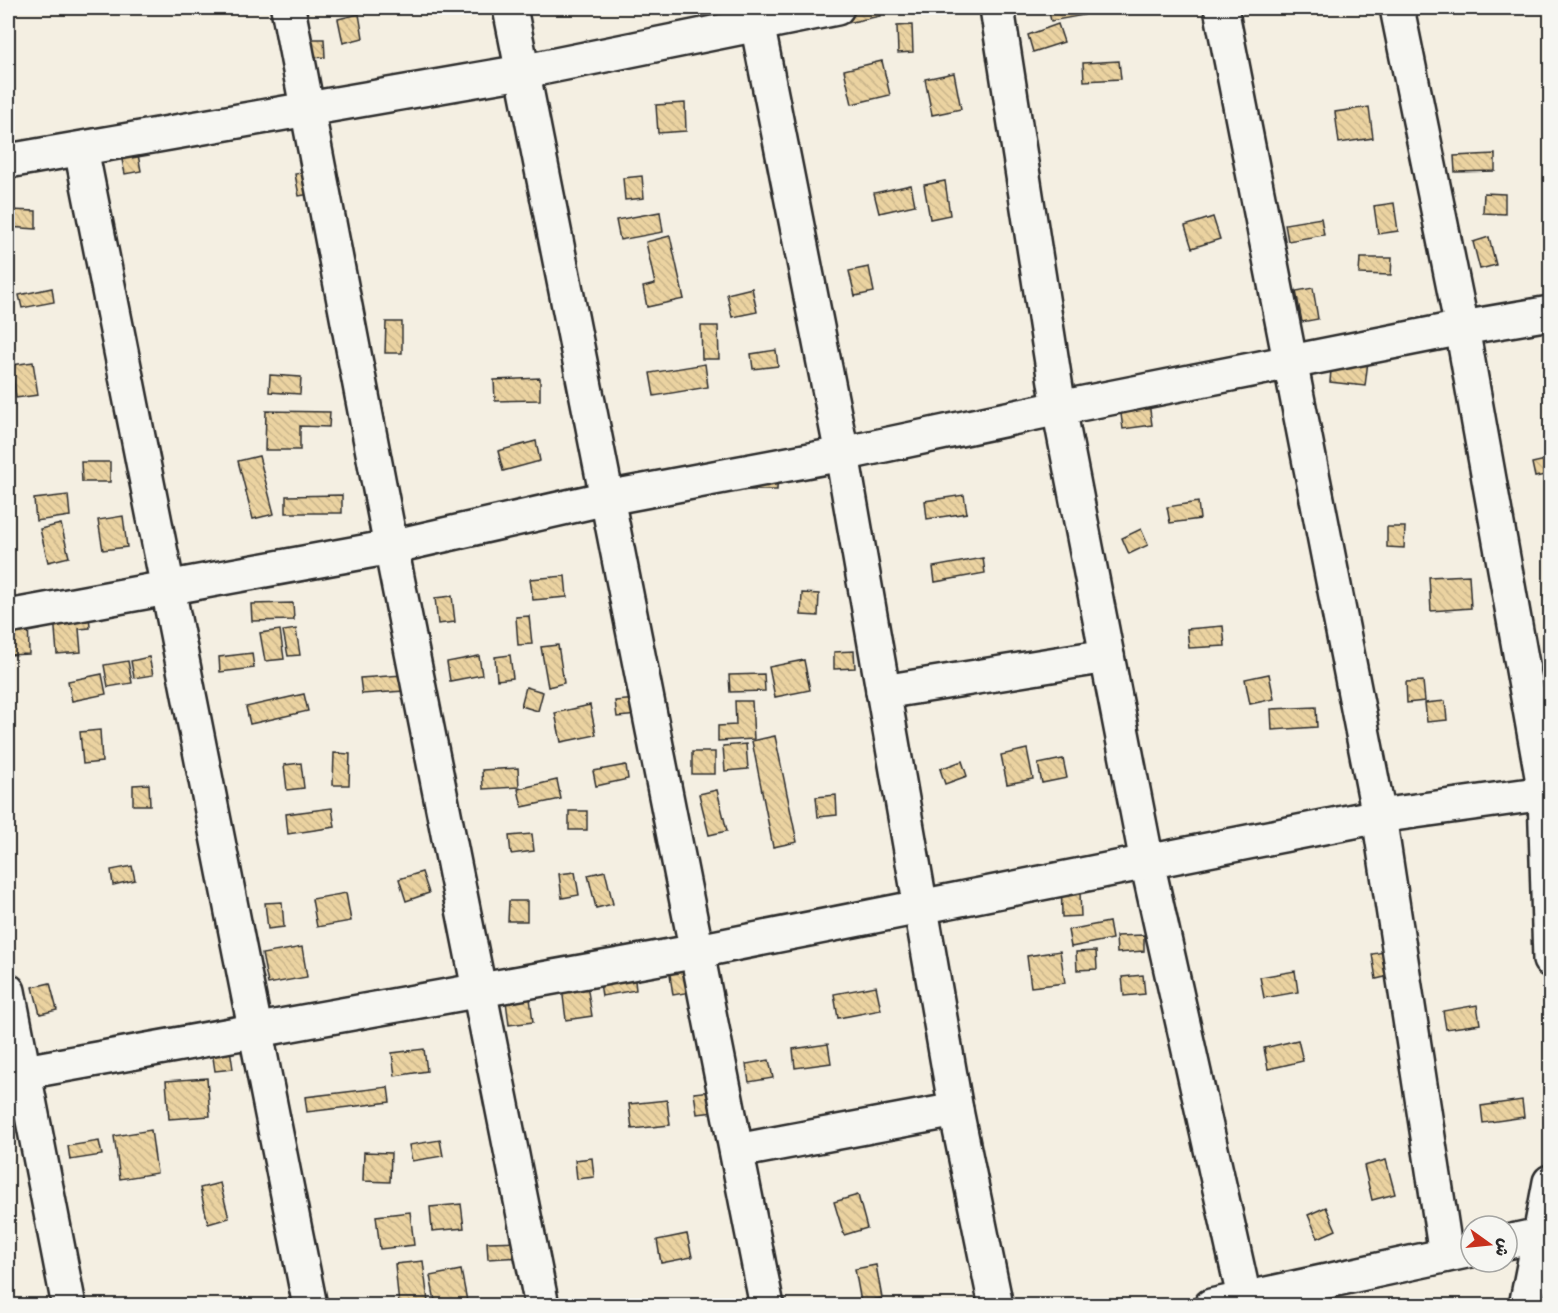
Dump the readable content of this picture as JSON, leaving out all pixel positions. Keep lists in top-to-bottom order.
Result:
{
  "north": "right"
}
